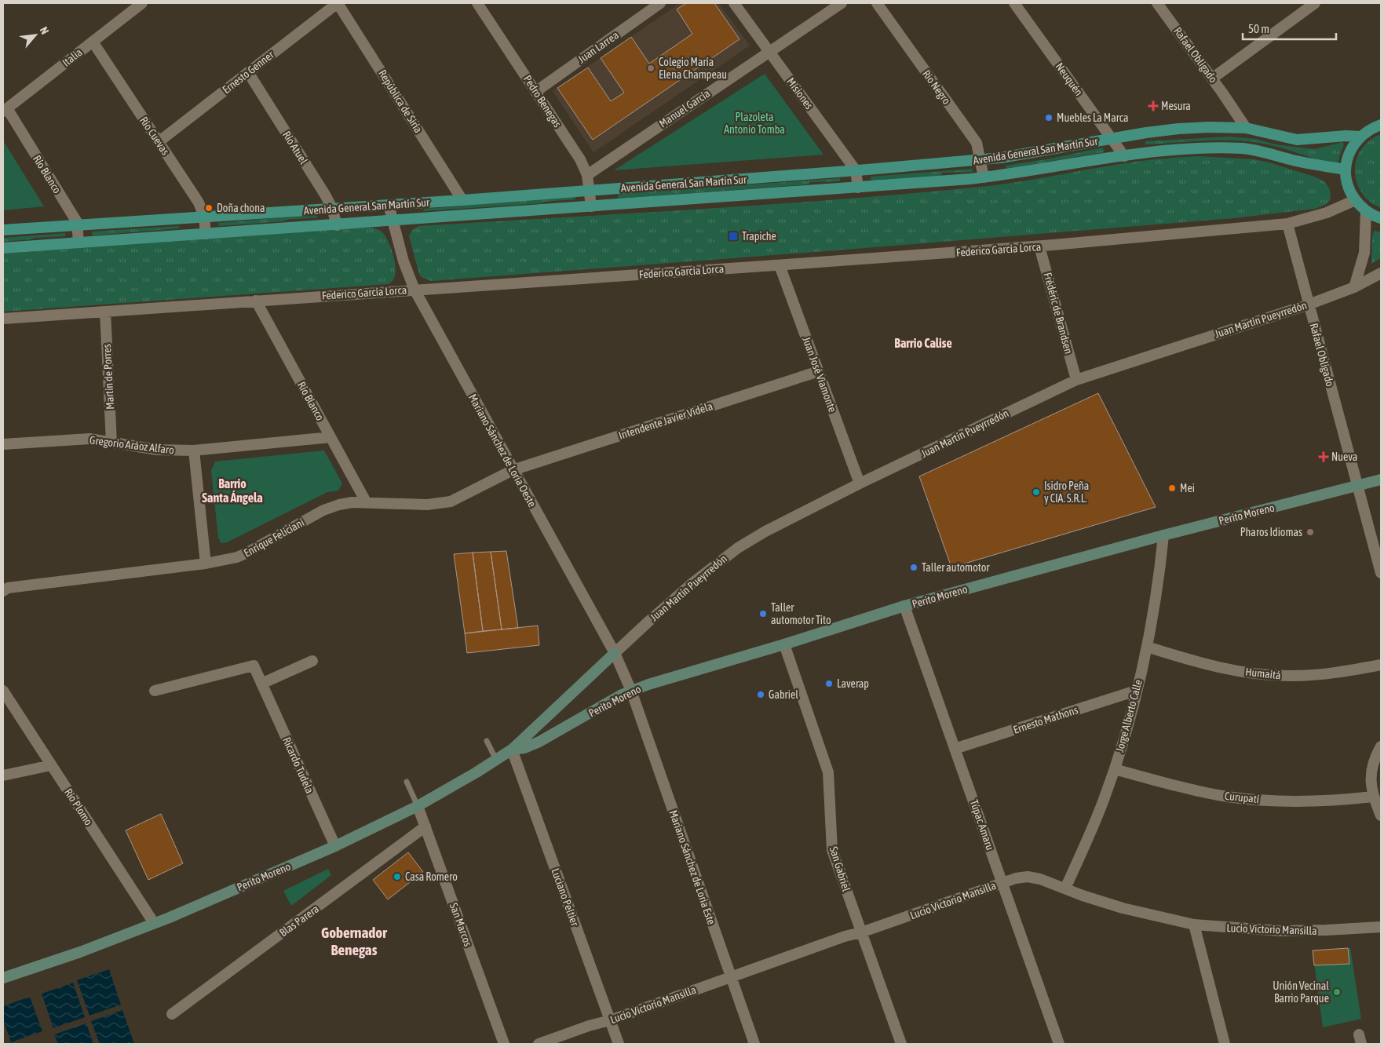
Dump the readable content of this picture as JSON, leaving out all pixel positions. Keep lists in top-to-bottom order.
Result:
{
  "streets": {
    "main road": ["Avenida General San Martín Sur", "Perito Moreno"],
    "street": [
      "Juan Larrea",
      "Rafael Obligado",
      "Italia",
      "Ernesto Genner",
      "Neuquén",
      "Río Negro",
      "Misiones",
      "República de Siria",
      "Pedro Benegas",
      "Manuel García",
      "Río Cuevas",
      "Río Atuel",
      "Río Blanco",
      "Federico García Lorca",
      "Frédéric de Brandsen",
      "Juan Martín Pueyrredón",
      "Juan José Viamonte",
      "Martín de Porres",
      "Intendente Javier Videla",
      "Gregorio Aráoz Alfaro",
      "Mariano Sánchez de Loria Oeste",
      "Enrique Feliciani",
      "Humaitá",
      "Jorge Alberto Calle",
      "Ernesto Mathons",
      "Ricardo Tudela",
      "Curupatí",
      "Río Plomo",
      "Túpac Amaru",
      "Mariano Sánchez de Loria Este",
      "San Gabriel",
      "Luciano Peltier",
      "Lucio Victorio Mansilla",
      "Blas Parera",
      "San Marcos"
    ]
  },
  "crossings": [
    ["Juan Larrea", "Pedro Benegas"],
    ["Rafael Obligado", "Avenida General San Martín Sur"],
    ["Rafael Obligado", "Federico García Lorca"],
    ["Rafael Obligado", "Juan Martín Pueyrredón"],
    ["Rafael Obligado", "Perito Moreno"],
    ["Italia", "Río Cuevas"],
    ["Italia", "Río Blanco"],
    ["Ernesto Genner", "República de Siria"],
    ["Ernesto Genner", "Río Cuevas"],
    ["Ernesto Genner", "Río Atuel"],
    ["Neuquén", "Avenida General San Martín Sur"],
    ["Río Negro", "Avenida General San Martín Sur"],
    ["Misiones", "Manuel García"],
    ["Misiones", "Avenida General San Martín Sur"],
    ["República de Siria", "Avenida General San Martín Sur"],
    ["Pedro Benegas", "Manuel García"],
    ["Pedro Benegas", "Avenida General San Martín Sur"],
    ["Río Cuevas", "Avenida General San Martín Sur"],
    ["Río Atuel", "Avenida General San Martín Sur"],
    ["Avenida General San Martín Sur", "Río Blanco"],
    ["Avenida General San Martín Sur", "Mariano Sánchez de Loria Oeste"],
    ["Río Blanco", "Federico García Lorca"],
    ["Río Blanco", "Gregorio Aráoz Alfaro"],
    ["Río Blanco", "Enrique Feliciani"],
    ["Federico García Lorca", "Frédéric de Brandsen"],
    ["Federico García Lorca", "Juan José Viamonte"],
    ["Federico García Lorca", "Martín de Porres"],
    ["Federico García Lorca", "Mariano Sánchez de Loria Oeste"],
    ["Frédéric de Brandsen", "Juan Martín Pueyrredón"],
    ["Juan Martín Pueyrredón", "Juan José Viamonte"],
    ["Juan Martín Pueyrredón", "Mariano Sánchez de Loria Oeste"],
    ["Juan Martín Pueyrredón", "Perito Moreno"],
    ["Juan José Viamonte", "Intendente Javier Videla"],
    ["Martín de Porres", "Gregorio Aráoz Alfaro"],
    ["Intendente Javier Videla", "Mariano Sánchez de Loria Oeste"],
    ["Intendente Javier Videla", "Enrique Feliciani"],
    ["Mariano Sánchez de Loria Oeste", "Perito Moreno"],
    ["Mariano Sánchez de Loria Oeste", "Enrique Feliciani"],
    ["Mariano Sánchez de Loria Oeste", "Mariano Sánchez de Loria Este"],
    ["Perito Moreno", "Jorge Alberto Calle"],
    ["Perito Moreno", "Ricardo Tudela"],
    ["Perito Moreno", "Río Plomo"],
    ["Perito Moreno", "Túpac Amaru"],
    ["Perito Moreno", "Mariano Sánchez de Loria Este"],
    ["Perito Moreno", "San Gabriel"],
    ["Perito Moreno", "Luciano Peltier"],
    ["Perito Moreno", "San Marcos"],
    ["Humaitá", "Jorge Alberto Calle"],
    ["Jorge Alberto Calle", "Ernesto Mathons"],
    ["Jorge Alberto Calle", "Curupatí"],
    ["Jorge Alberto Calle", "Lucio Victorio Mansilla"],
    ["Ernesto Mathons", "Túpac Amaru"],
    ["Túpac Amaru", "Lucio Victorio Mansilla"],
    ["Mariano Sánchez de Loria Este", "Lucio Victorio Mansilla"],
    ["San Gabriel", "Lucio Victorio Mansilla"],
    ["Luciano Peltier", "Lucio Victorio Mansilla"],
    ["Blas Parera", "San Marcos"]
  ],
  "districts": ["Barrio Calise", "Barrio Santa Ángela", "Gobernador Benegas"],
  "parks": ["Plazoleta Antonio Tomba"],
  "places": {
    "other": [
      "Colegio María Elena Champeau",
      "Muebles La Marca",
      "Doña chona",
      "Mei",
      "Isidro Peña y CIA. S.R.L.",
      "Pharos Idiomas",
      "Taller automotor",
      "Taller automotor Tito",
      "Laverap",
      "Gabriel",
      "Casa Romero",
      "Unión Vecinal Barrio Parque"
    ],
    "health": ["Mesura", "Nueva"],
    "transit": ["Trapiche"]
  },
  "scale_bar": "50 m",
  "north": "top right"
}
